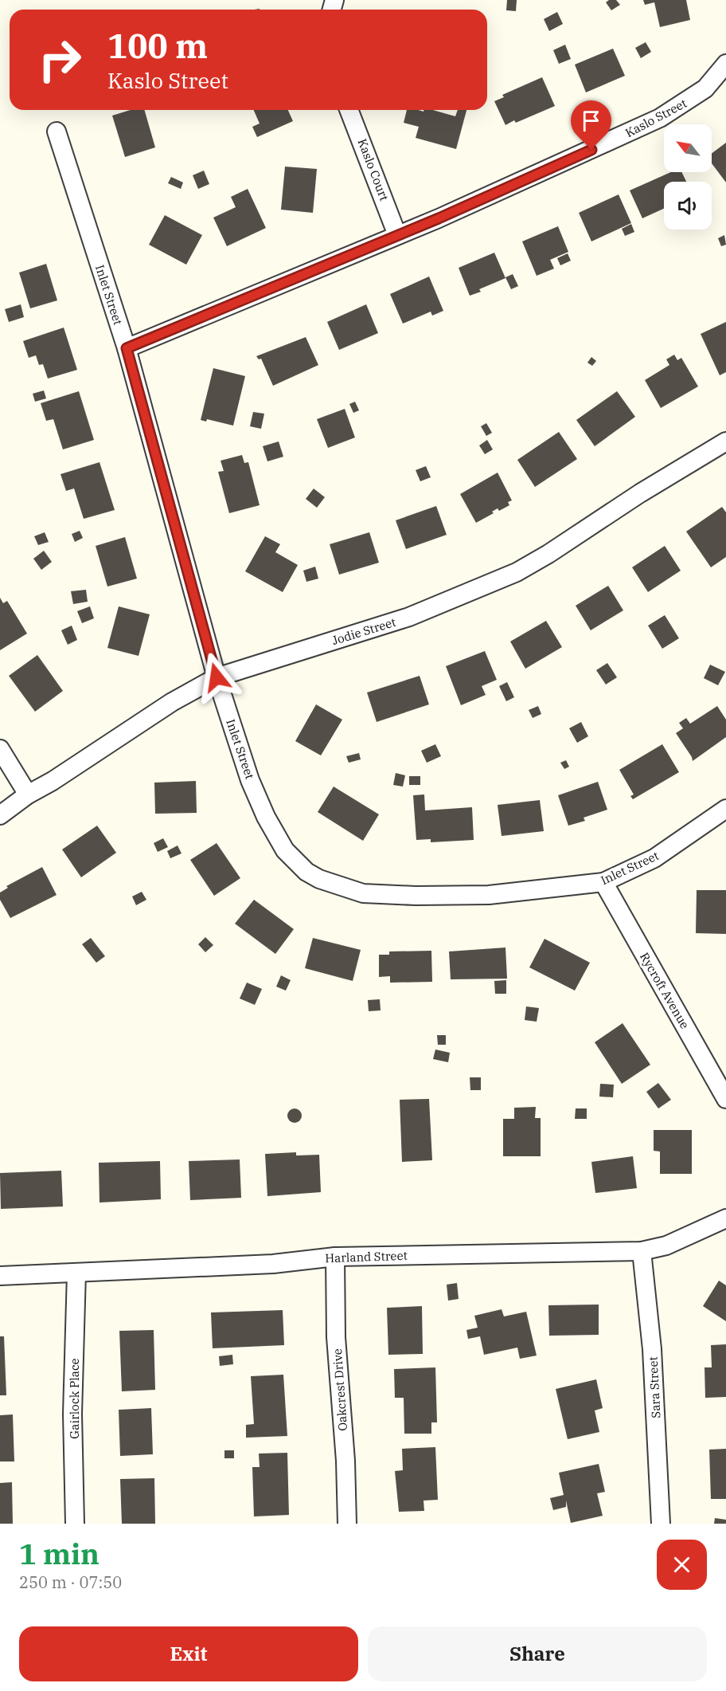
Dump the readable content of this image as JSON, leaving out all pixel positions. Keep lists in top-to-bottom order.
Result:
{
  "streets": {
    "street": [
      "Kaslo Street",
      "Kaslo Court",
      "Inlet Street",
      "Jodie Street",
      "Rycroft Avenue",
      "Harland Street",
      "Sara Street",
      "Oakcrest Drive",
      "Gairlock Place"
    ]
  },
  "crossings": [
    ["Kaslo Street", "Kaslo Court"],
    ["Kaslo Street", "Inlet Street"],
    ["Inlet Street", "Jodie Street"],
    ["Inlet Street", "Rycroft Avenue"],
    ["Harland Street", "Sara Street"],
    ["Harland Street", "Oakcrest Drive"],
    ["Harland Street", "Gairlock Place"]
  ],
  "north": "top left",
  "page": {
    "turn": ["100 m", "Kaslo Street"],
    "heading": ["1 min", "250 m · 07:50"],
    "buttons": ["Exit", "Share"]
  }
}
